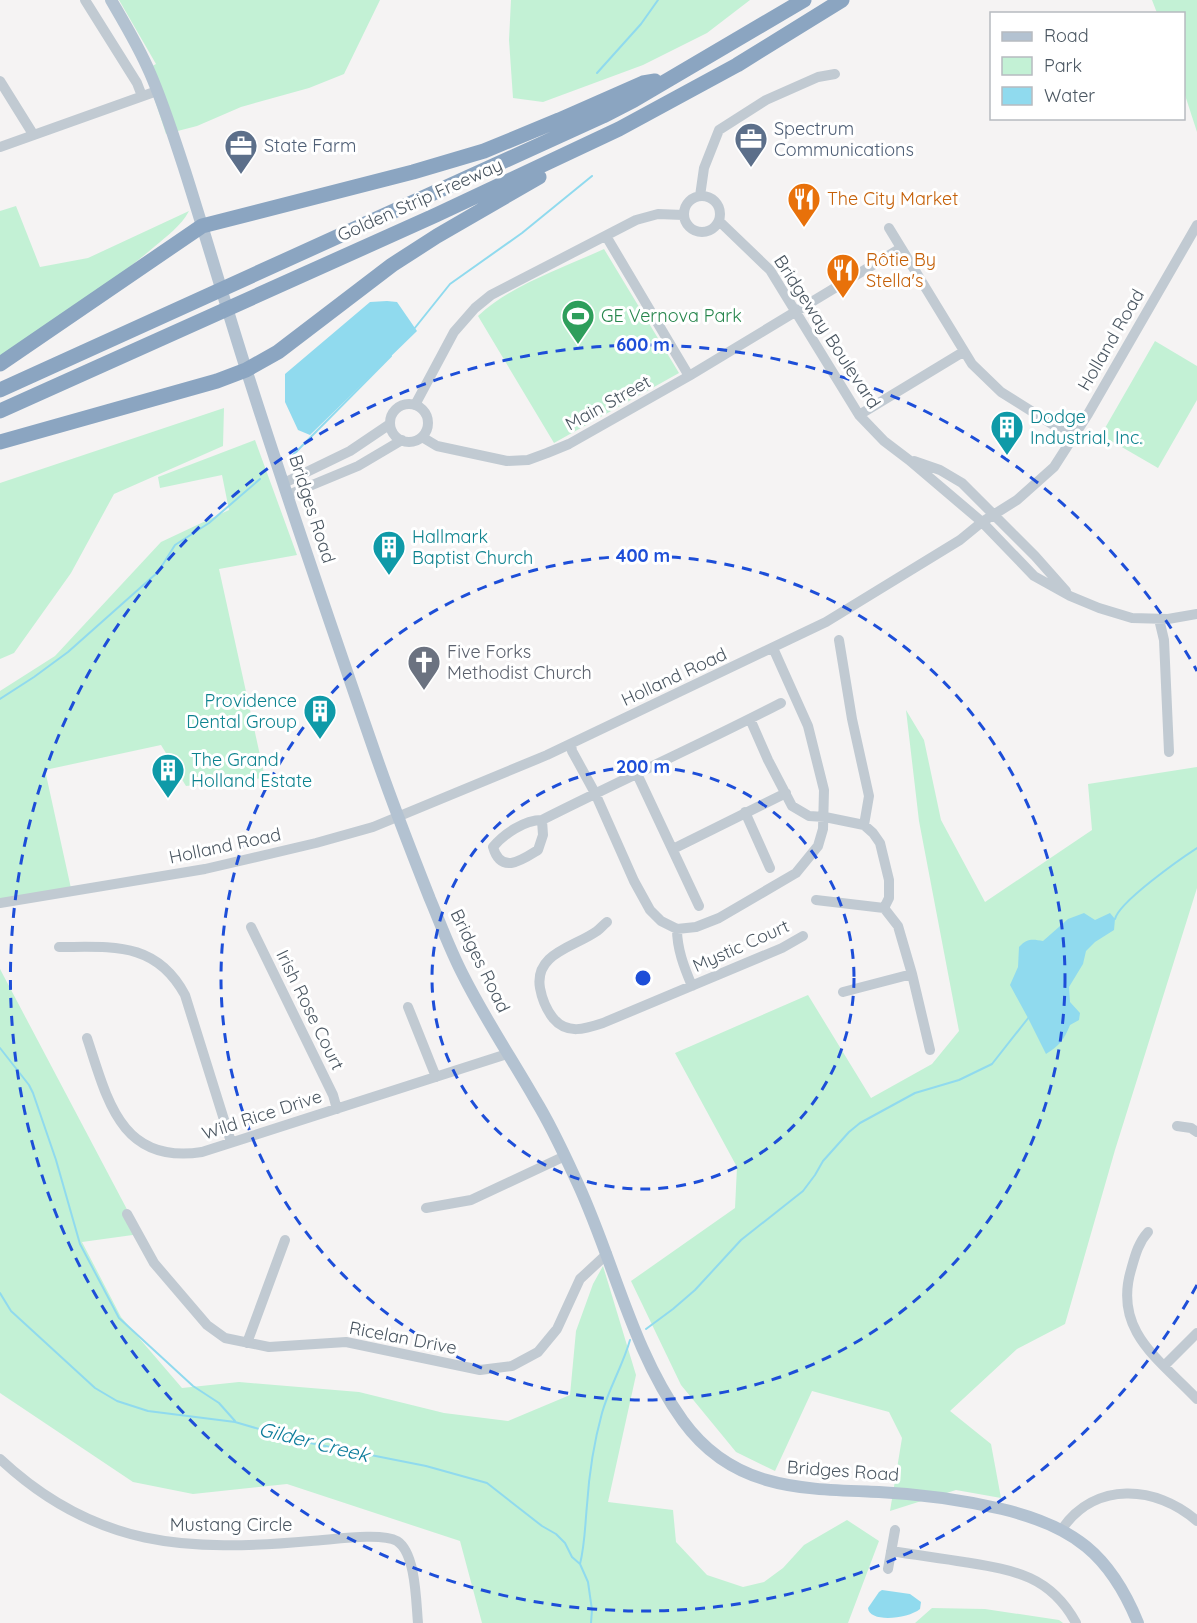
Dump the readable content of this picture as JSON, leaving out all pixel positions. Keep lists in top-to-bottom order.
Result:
{
  "streets": {
    "highway": ["Golden Strip Freeway"],
    "main road": ["Bridges Road"],
    "street": [
      "Bridgeway Boulevard",
      "Holland Road",
      "Main Street",
      "Mystic Court",
      "Irish Rose Court",
      "Wild Rice Drive",
      "Ricelan Drive",
      "Mustang Circle"
    ]
  },
  "crossings": [
    ["Bridgeway Boulevard", "Holland Road"],
    ["Bridgeway Boulevard", "Main Street"],
    ["Holland Road", "Bridges Road"],
    ["Bridges Road", "Wild Rice Drive"],
    ["Bridges Road", "Ricelan Drive"],
    ["Irish Rose Court", "Wild Rice Drive"]
  ],
  "water": ["Gilder Creek"],
  "places": {
    "office": ["Spectrum Communications", "State Farm"],
    "restaurant": ["The City Market", "Rôtie By Stella's"],
    "sports": ["GE Vernova Park"],
    "building": [
      "Dodge Industrial, Inc.",
      "Hallmark Baptist Church",
      "Providence Dental Group",
      "The Grand Holland Estate"
    ],
    "church": ["Five Forks Methodist Church"]
  },
  "legend": ["Road", "Park", "Water"],
  "rings": ["600 m", "400 m", "200 m"]
}
